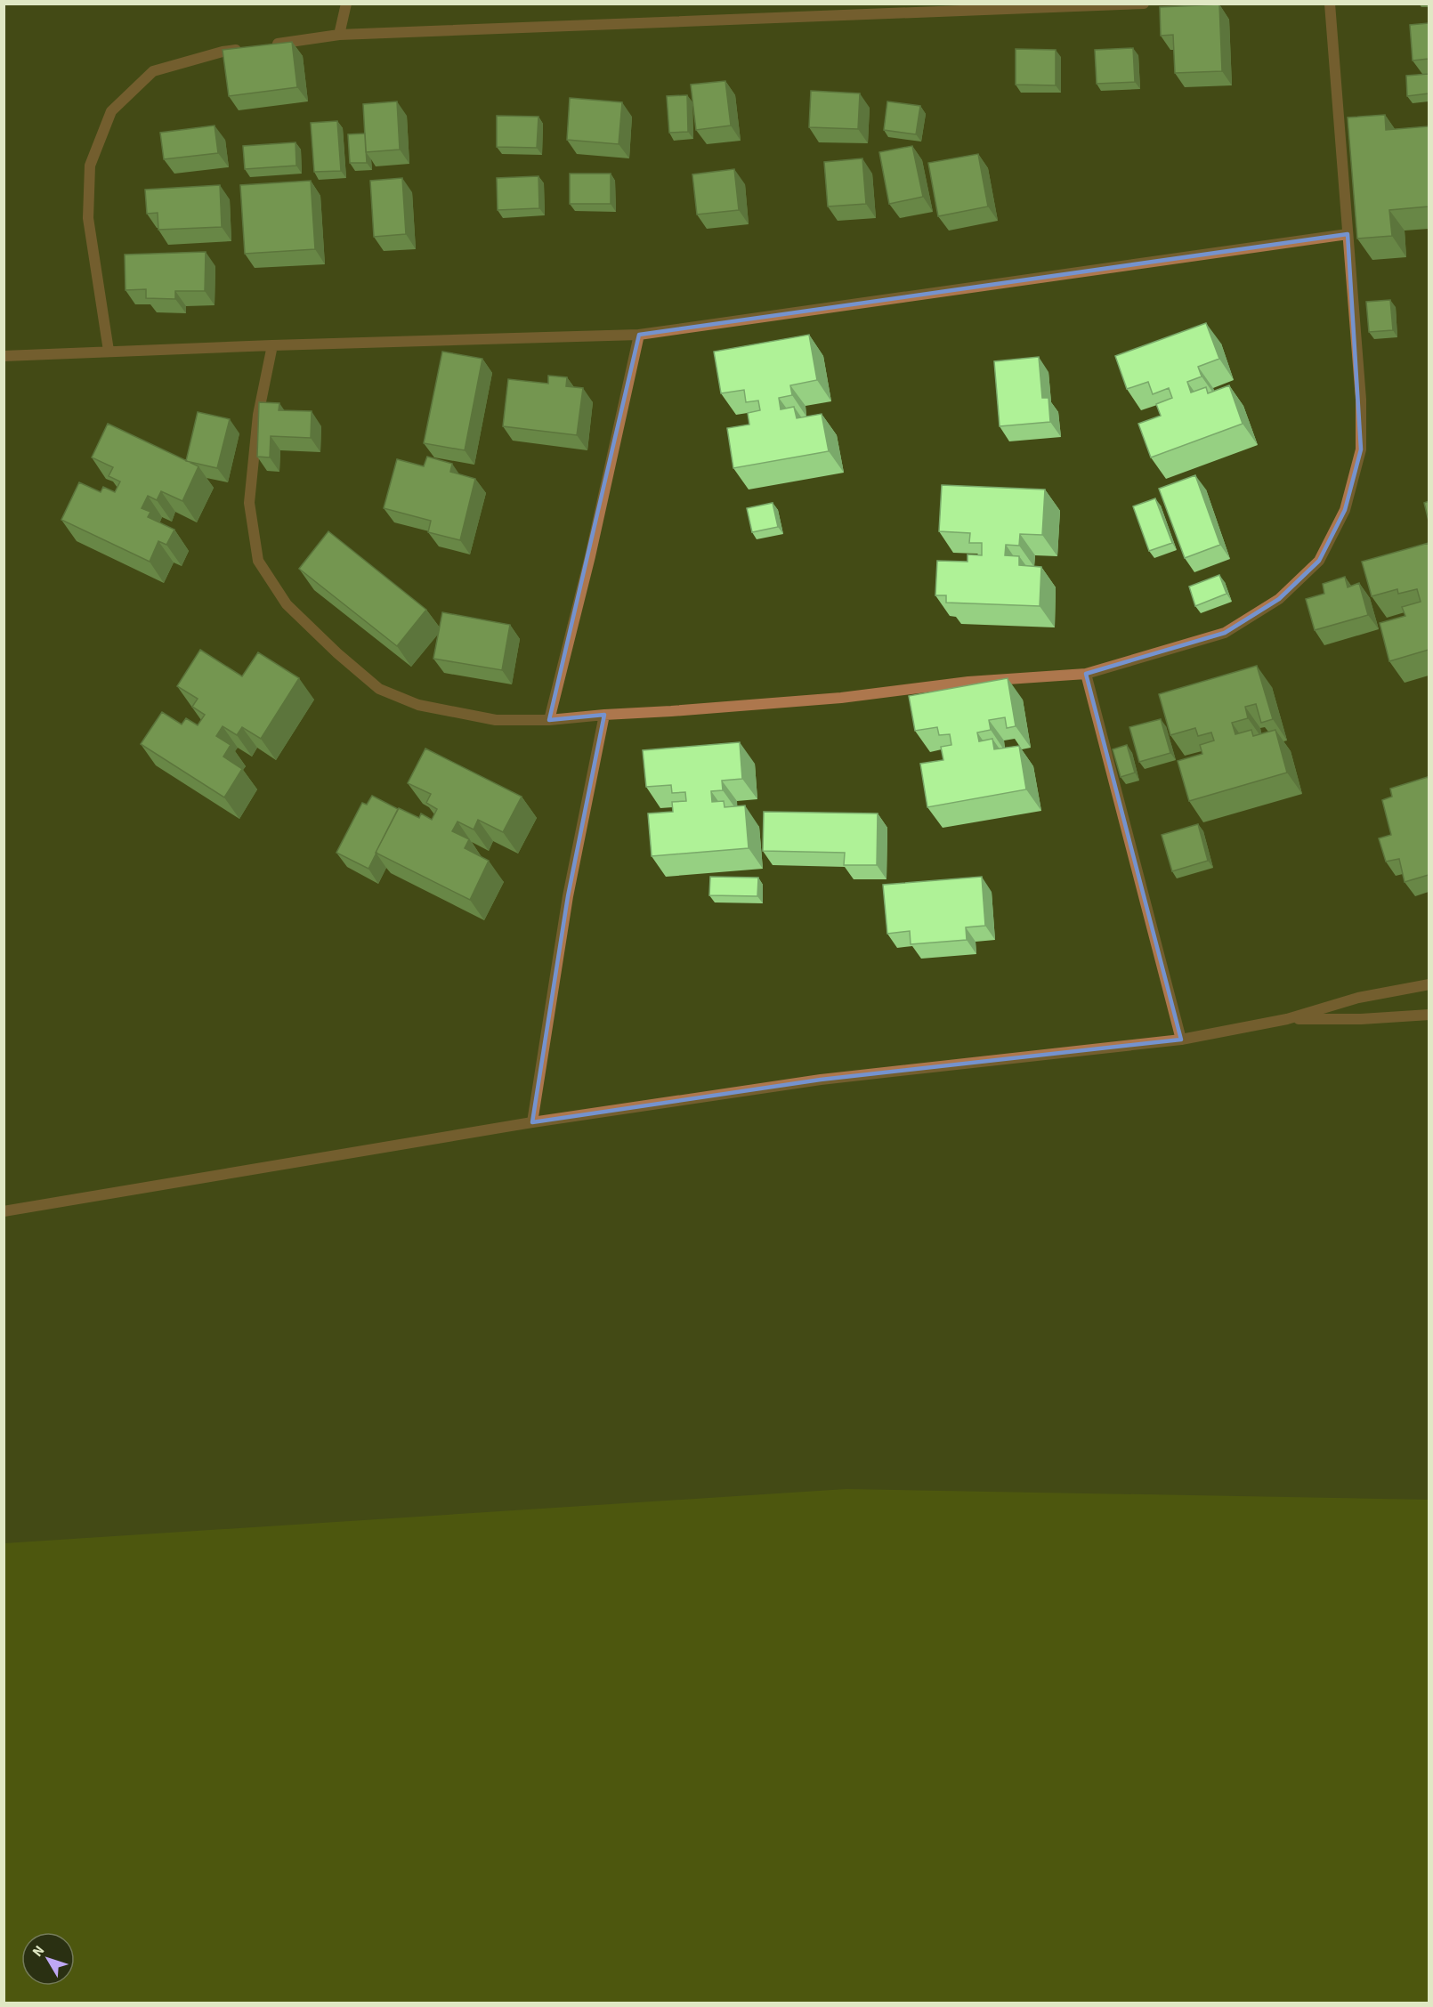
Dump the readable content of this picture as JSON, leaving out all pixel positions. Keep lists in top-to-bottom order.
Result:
{
  "north": "top left"
}
